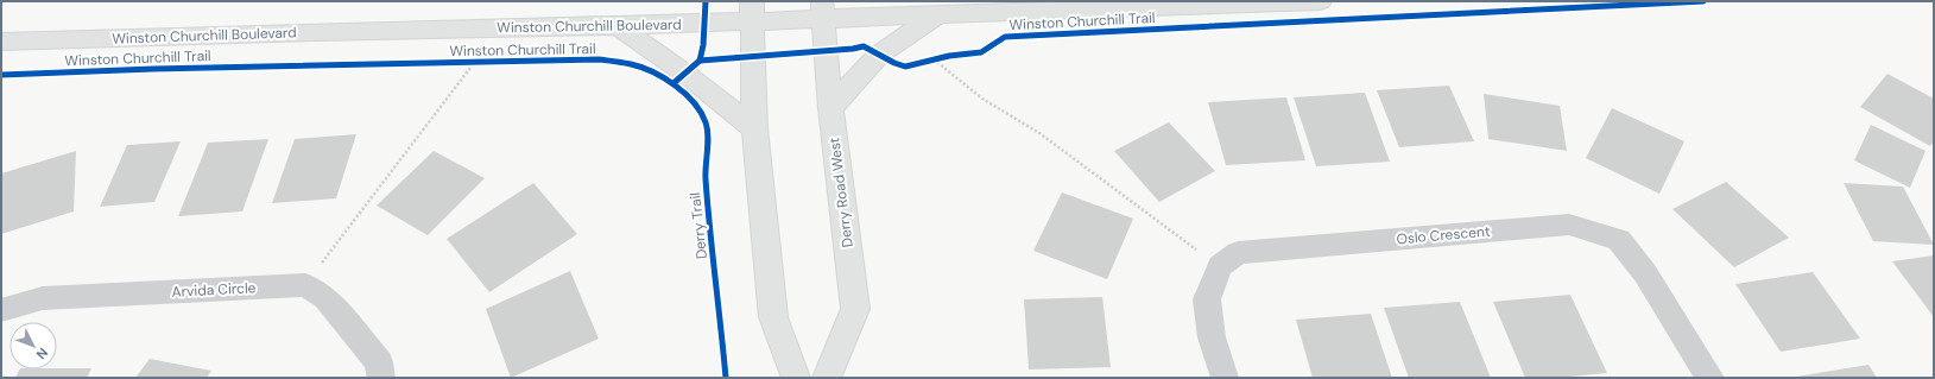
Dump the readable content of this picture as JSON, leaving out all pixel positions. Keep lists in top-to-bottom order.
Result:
{
  "streets": {
    "main road": ["Winston Churchill Boulevard", "Derry Road West"],
    "street": ["Oslo Crescent", "Arvida Circle"],
    "cycle path": ["Winston Churchill Trail"]
  },
  "crossings": [
    ["Winston Churchill Boulevard", "Derry Road West"]
  ],
  "north": "bottom right"
}
